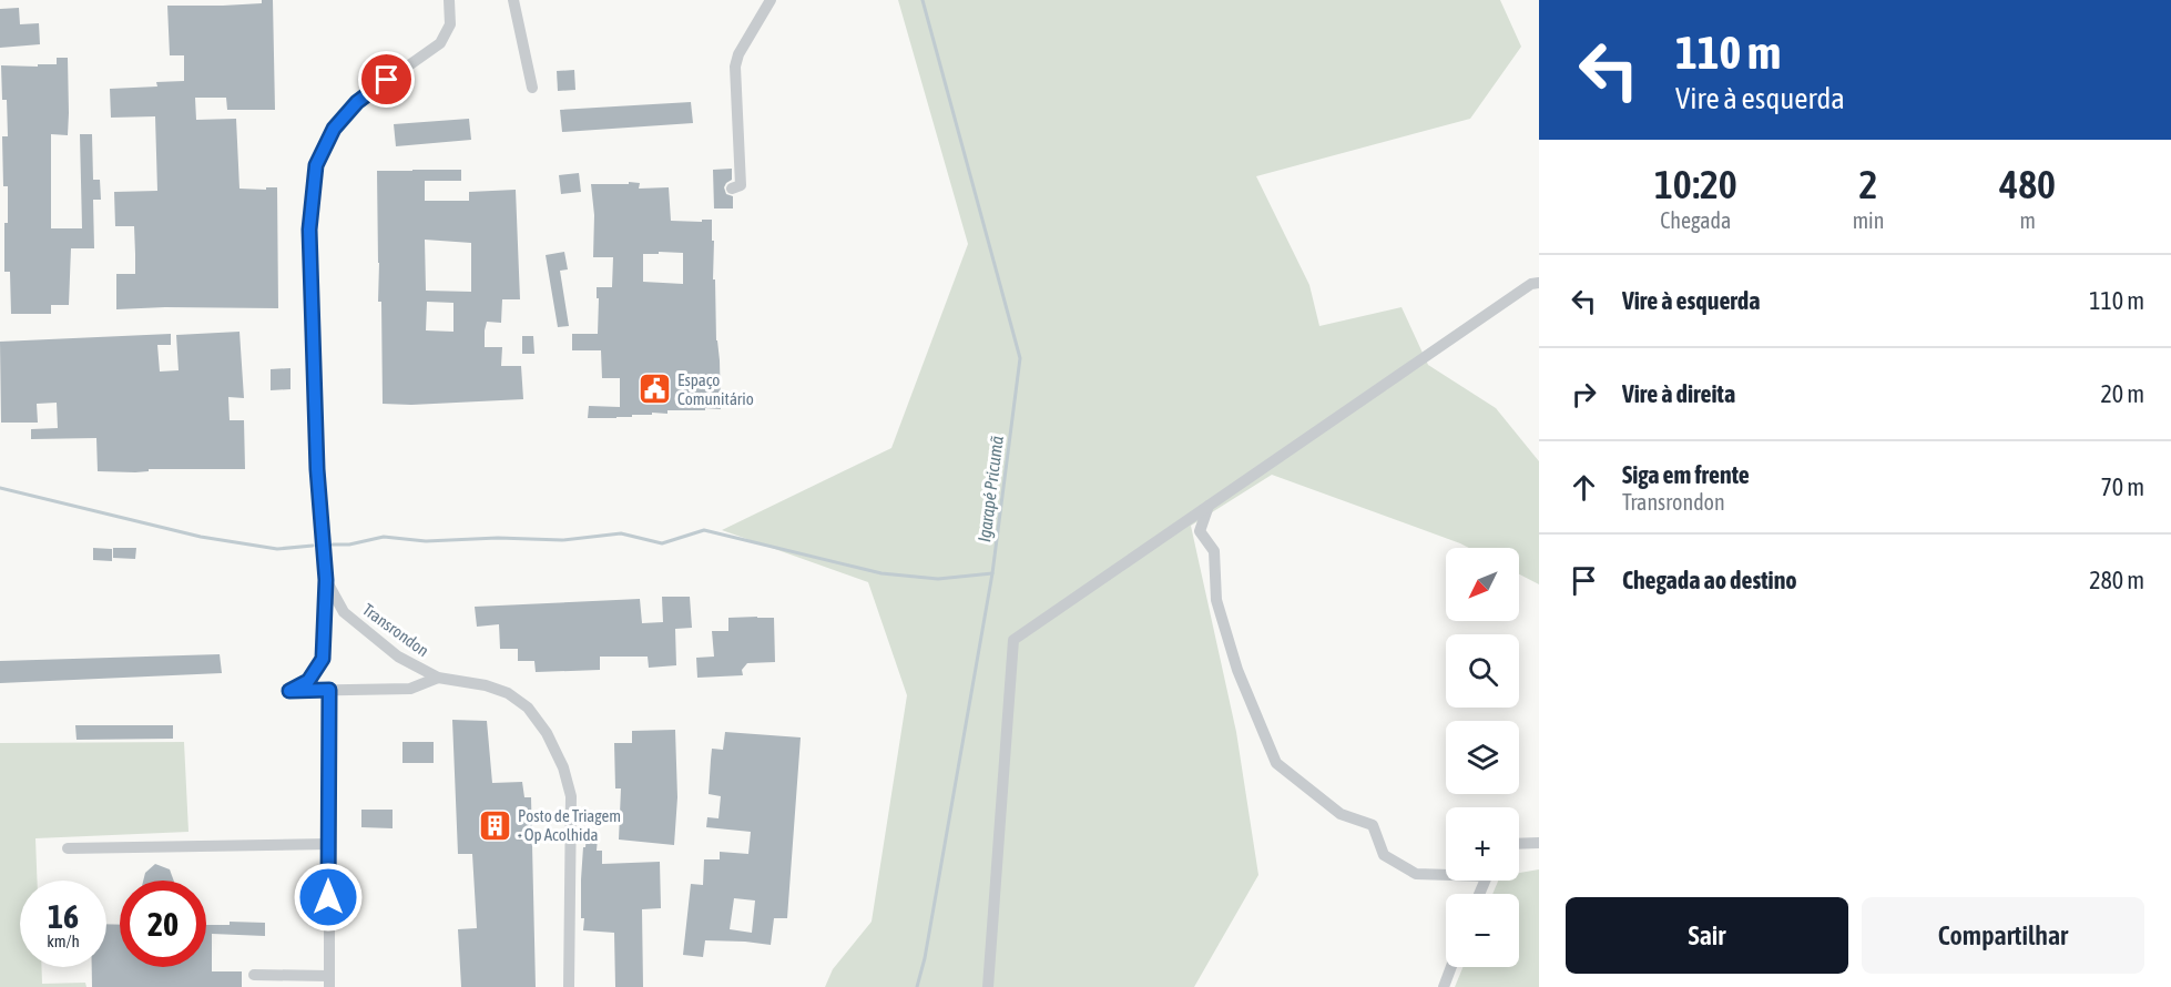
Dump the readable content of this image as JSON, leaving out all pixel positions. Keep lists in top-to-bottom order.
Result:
{
  "streets": {
    "street": ["Transrondon"]
  },
  "water": ["Igarapé Pricumã"],
  "places": {
    "public building": ["Espaço Comunitário"],
    "building": ["Posto de Triagem - Op Acolhida"]
  },
  "north": "bottom left",
  "page": {
    "turn": ["110 m", "Vire à esquerda"],
    "eta": [
      "10:20",
      "Chegada",
      "2",
      "min",
      "480",
      "m"
    ],
    "list": [
      {
        "name": "Vire à esquerda",
        "value": "110 m"
      },
      {
        "name": "Vire à direita",
        "value": "20 m"
      },
      {
        "name": "Siga em frente",
        "note": "Transrondon",
        "value": "70 m"
      },
      {
        "name": "Chegada ao destino",
        "value": "280 m"
      }
    ],
    "map_buttons": ["+", "−"],
    "speed": "16 km/h",
    "limit": "20",
    "buttons": ["Sair", "Compartilhar"]
  }
}
